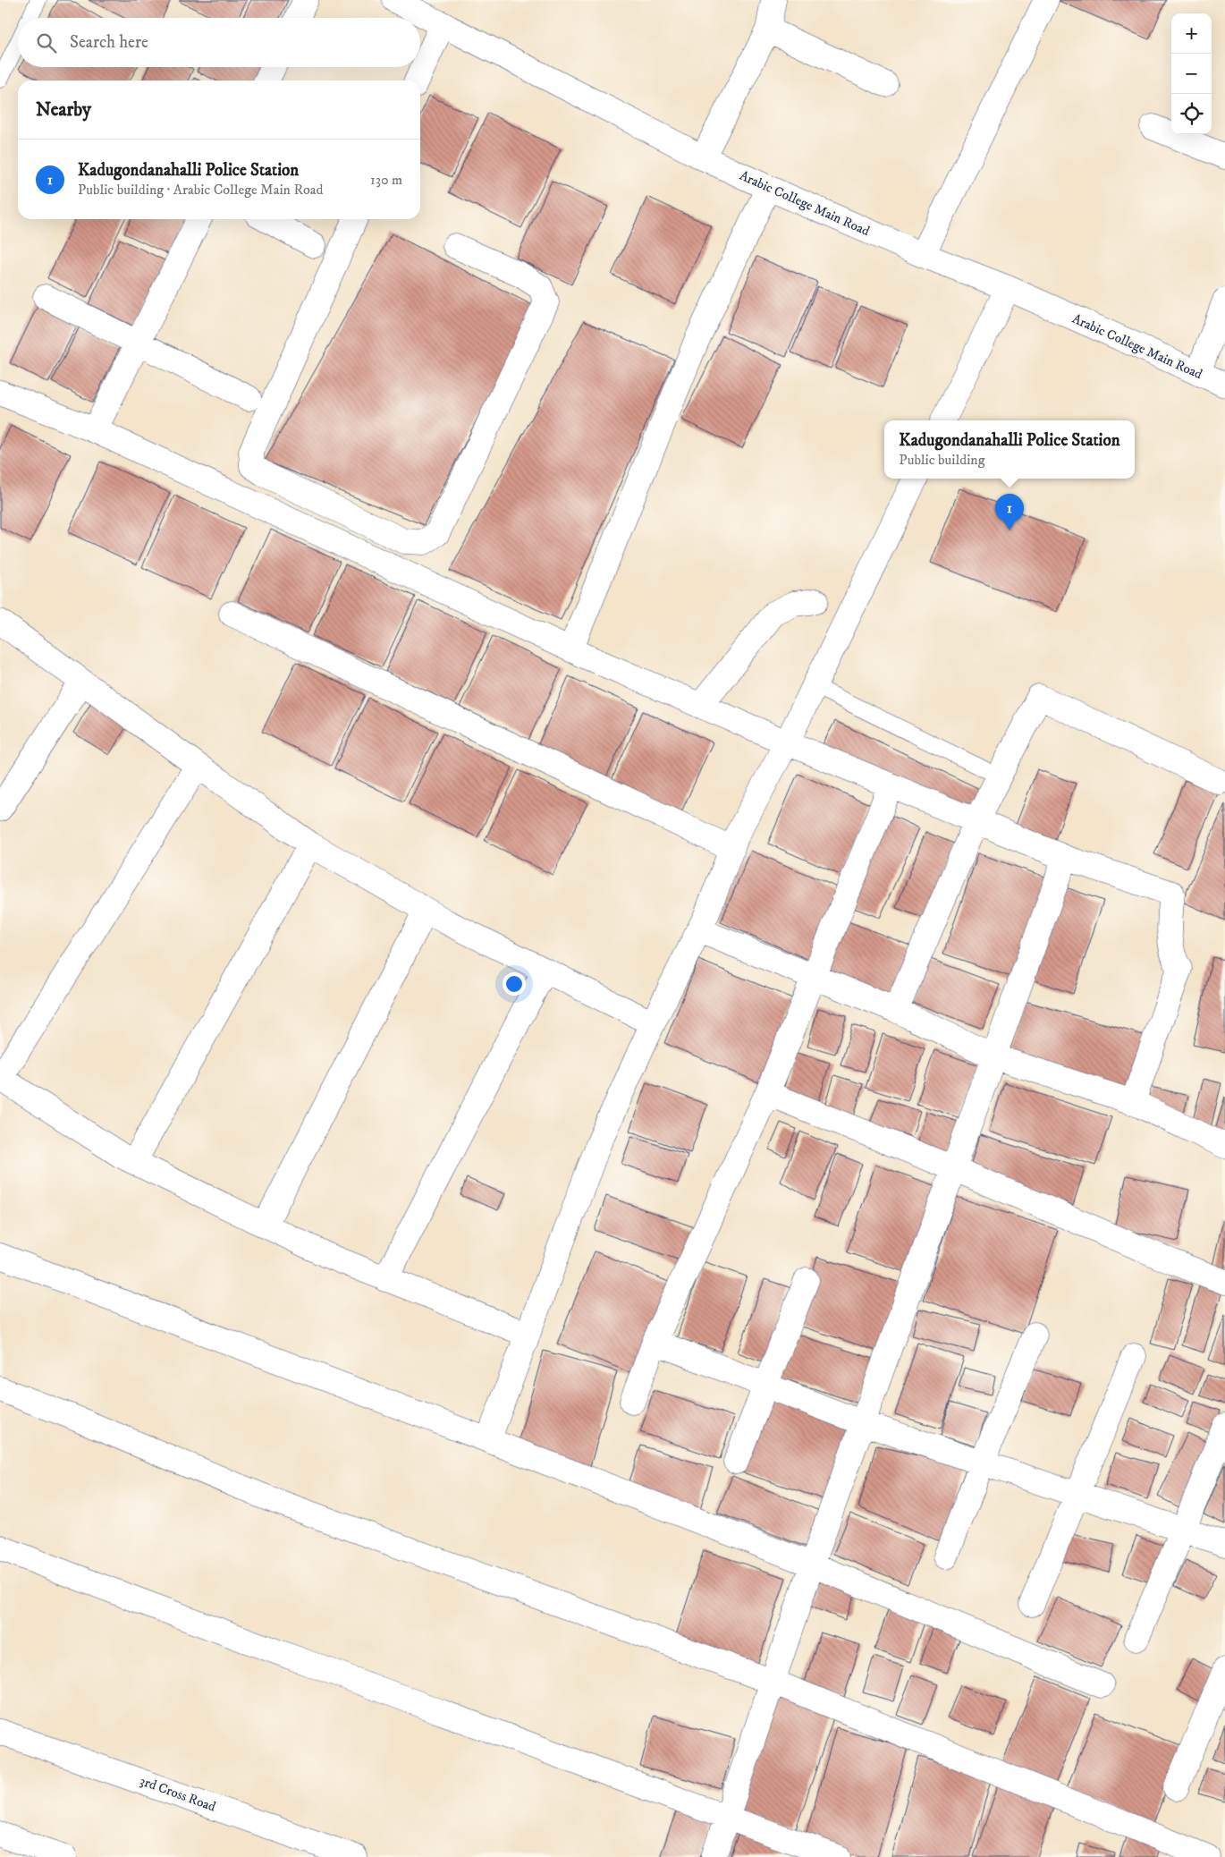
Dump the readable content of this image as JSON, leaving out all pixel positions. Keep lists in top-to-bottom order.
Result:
{
  "streets": {
    "street": ["Arabic College Main Road", "3rd Cross Road"]
  },
  "page": {
    "map_buttons": ["+", "−"],
    "search": "Search here",
    "heading": "Nearby",
    "list": [
      {
        "mark": "1",
        "name": "Kadugondanahalli Police Station",
        "note": "Public building · Arabic College Main Road",
        "value": "130 m"
      }
    ],
    "popup": ["Kadugondanahalli Police Station", "Public building"],
    "pins": "1"
  }
}
